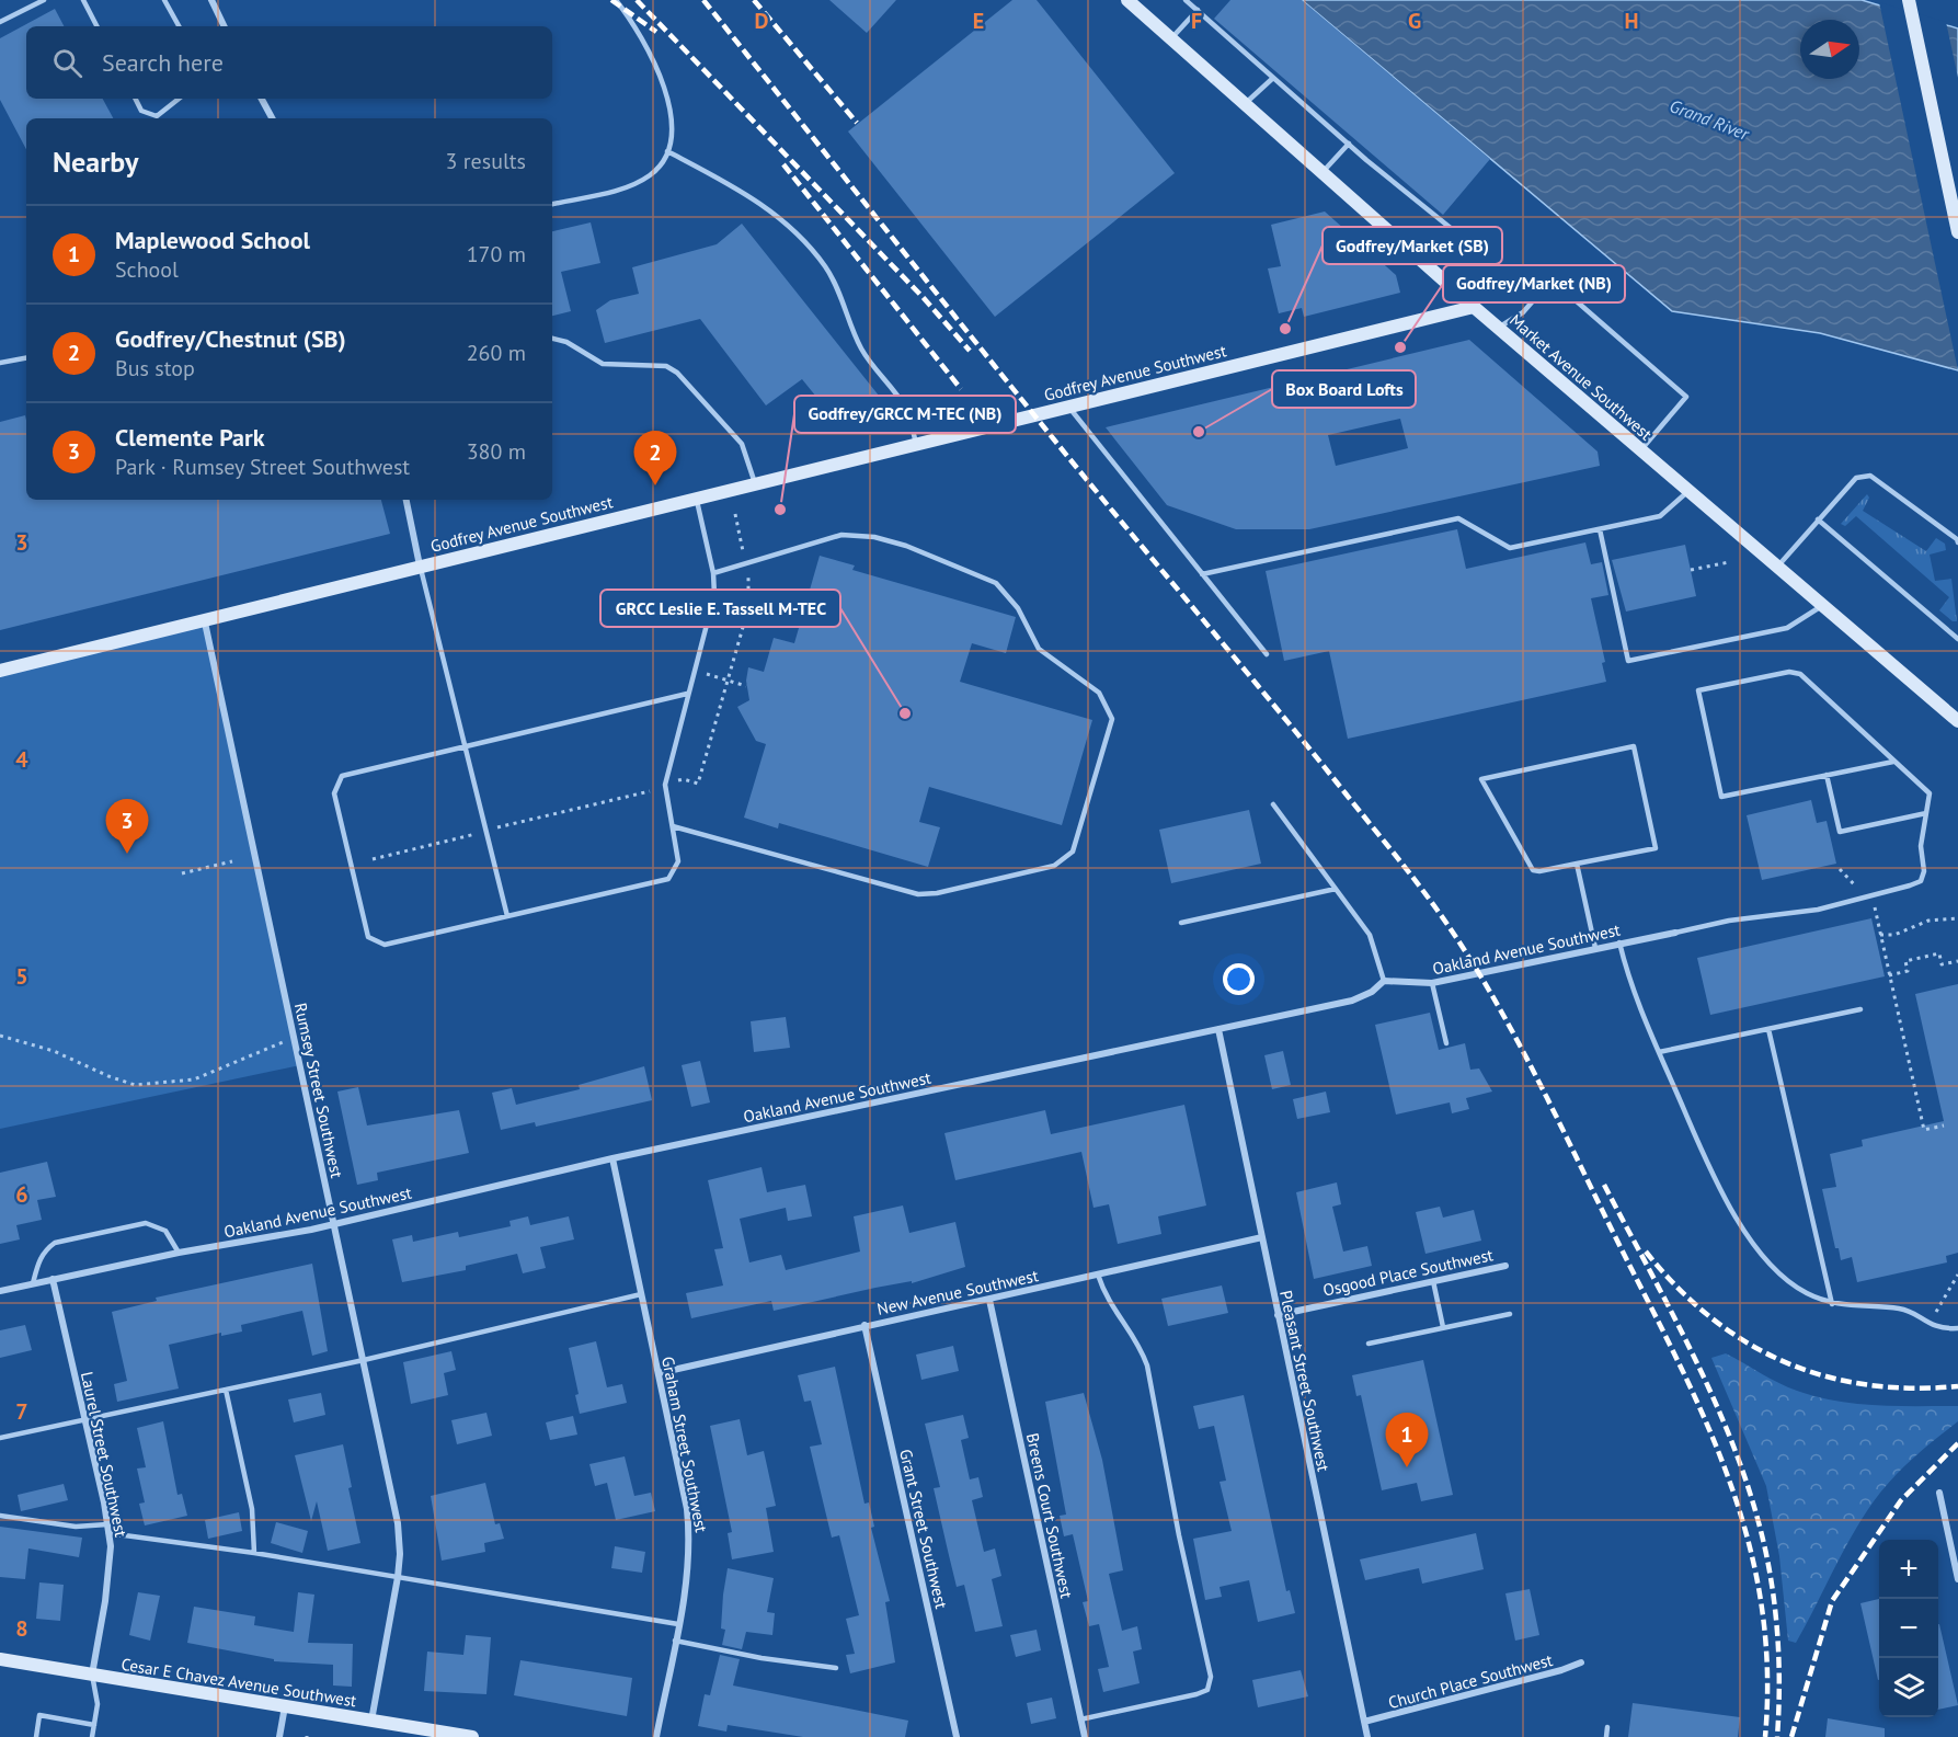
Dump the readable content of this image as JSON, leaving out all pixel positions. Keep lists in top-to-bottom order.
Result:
{
  "streets": {
    "main road": ["Godfrey Avenue Southwest", "Market Avenue Southwest", "Cesar E Chavez Avenue Southwest"],
    "street": [
      "Oakland Avenue Southwest",
      "Rumsey Street Southwest",
      "Osgood Place Southwest",
      "New Avenue Southwest",
      "Pleasant Street Southwest",
      "Graham Street Southwest",
      "Laurel Street Southwest",
      "Breens Court Southwest",
      "Grant Street Southwest",
      "Church Place Southwest"
    ]
  },
  "crossings": [
    ["Godfrey Avenue Southwest", "Market Avenue Southwest"],
    ["Godfrey Avenue Southwest", "Rumsey Street Southwest"],
    ["Oakland Avenue Southwest", "Rumsey Street Southwest"],
    ["Oakland Avenue Southwest", "Pleasant Street Southwest"],
    ["Oakland Avenue Southwest", "Graham Street Southwest"],
    ["Oakland Avenue Southwest", "Laurel Street Southwest"],
    ["Rumsey Street Southwest", "Cesar E Chavez Avenue Southwest"],
    ["Osgood Place Southwest", "Pleasant Street Southwest"],
    ["New Avenue Southwest", "Pleasant Street Southwest"],
    ["New Avenue Southwest", "Graham Street Southwest"],
    ["New Avenue Southwest", "Breens Court Southwest"],
    ["New Avenue Southwest", "Grant Street Southwest"],
    ["Pleasant Street Southwest", "Church Place Southwest"],
    ["Laurel Street Southwest", "Cesar E Chavez Avenue Southwest"]
  ],
  "water": ["Grand River"],
  "places": [
    "Godfrey/Market (SB)",
    "Godfrey/Market (NB)",
    "Box Board Lofts",
    "Godfrey/GRCC M-TEC (NB)",
    "GRCC Leslie E. Tassell M-TEC"
  ],
  "north": "right",
  "page": {
    "search": "Search here",
    "heading": ["Nearby", "3 results"],
    "list": [
      {
        "mark": "1",
        "name": "Maplewood School",
        "note": "School",
        "value": "170 m"
      },
      {
        "mark": "2",
        "name": "Godfrey/Chestnut (SB)",
        "note": "Bus stop",
        "value": "260 m"
      },
      {
        "mark": "3",
        "name": "Clemente Park",
        "note": "Park · Rumsey Street Southwest",
        "value": "380 m"
      }
    ],
    "pins": ["2", "3", "1"],
    "map_buttons": ["+", "−"]
  },
  "grid": {
    "columns": [
      "D",
      "E",
      "F",
      "G",
      "H"
    ],
    "rows": [
      "3",
      "4",
      "5",
      "6",
      "7",
      "8"
    ]
  }
}
